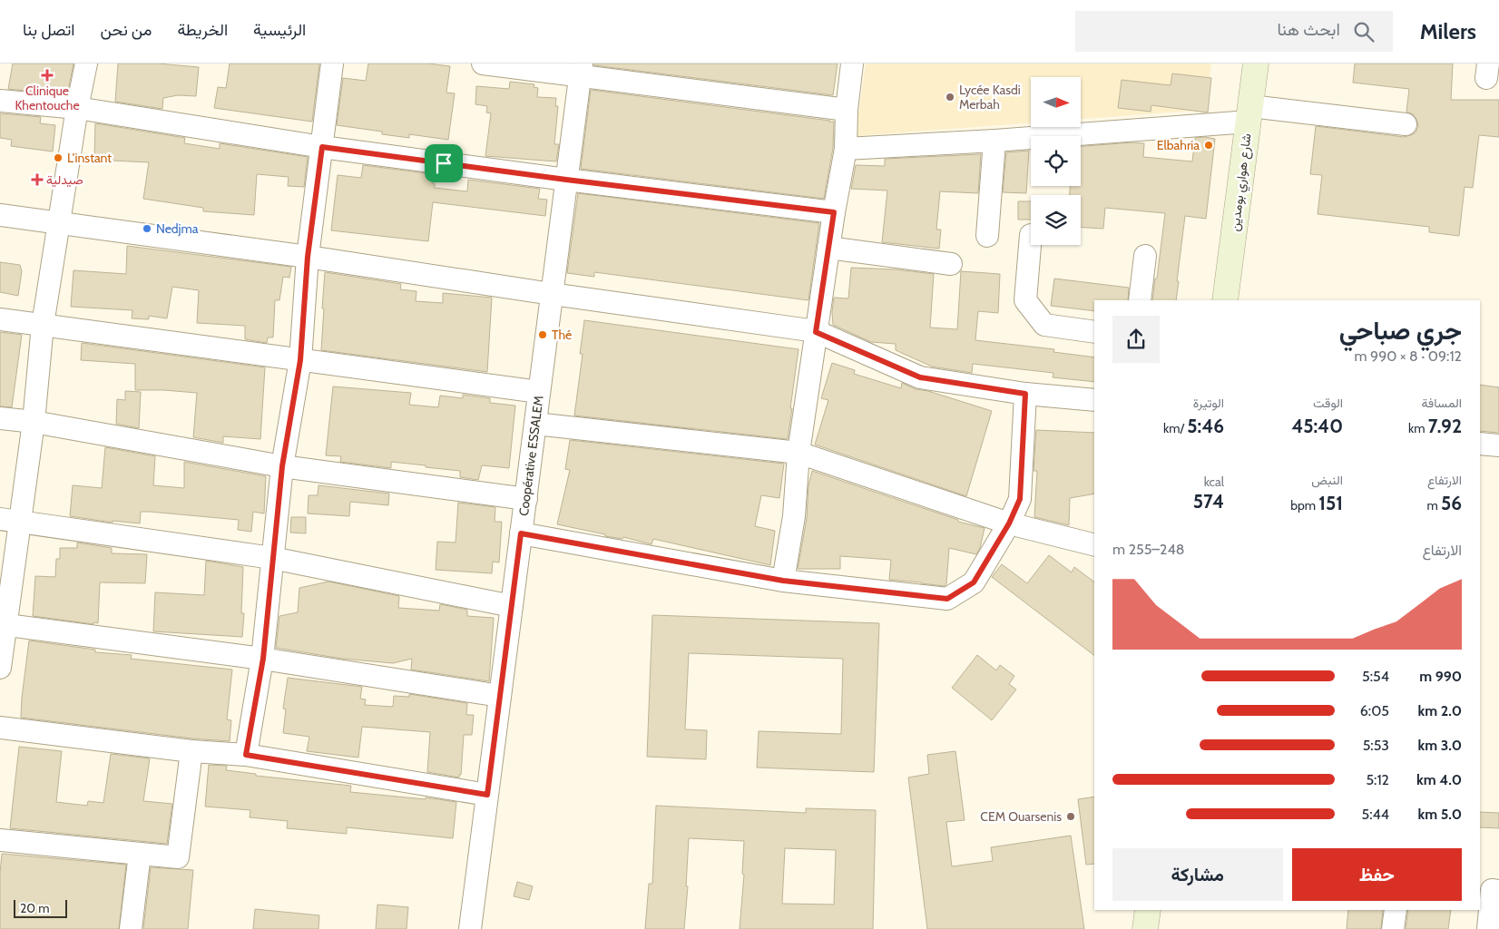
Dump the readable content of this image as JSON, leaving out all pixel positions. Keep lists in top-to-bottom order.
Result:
{
  "streets": {
    "main road": ["شارع هواري بومدين"],
    "street": ["Coopérative ESSALEM"]
  },
  "places": {
    "health": ["Clinique Khentouche", "صيدلية"],
    "other": [
      "Lycée Kasdi Merbah",
      "Elbahria",
      "L'instant",
      "Nedjma",
      "Thé",
      "CEM Ouarsenis"
    ]
  },
  "scale_bar": "20 m",
  "north": "right",
  "page": {
    "header": "Milers",
    "search": "ابحث هنا",
    "nav": [
      "الرئيسية",
      "الخريطة",
      "من نحن",
      "اتصل بنا"
    ],
    "heading": ["جري صباحي", "09:12 · 8 × 990 m"],
    "stats": [
      ["المسافة", "7.92 km"],
      ["الوقت", "45:40"],
      ["الوتيرة", "5:46 /km"],
      ["الارتفاع", "56 m"],
      ["النبض", "151 bpm"],
      ["kcal", "574"]
    ],
    "chart": ["الارتفاع", "248–255 m"],
    "list": [
      {
        "name": "990 m",
        "note": "5:54"
      },
      {
        "name": "2.0 km",
        "note": "6:05"
      },
      {
        "name": "3.0 km",
        "note": "5:53"
      },
      {
        "name": "4.0 km",
        "note": "5:12"
      },
      {
        "name": "5.0 km",
        "note": "5:44"
      }
    ],
    "buttons": ["حفظ", "مشاركة"],
    "scale": "20 m"
  }
}
